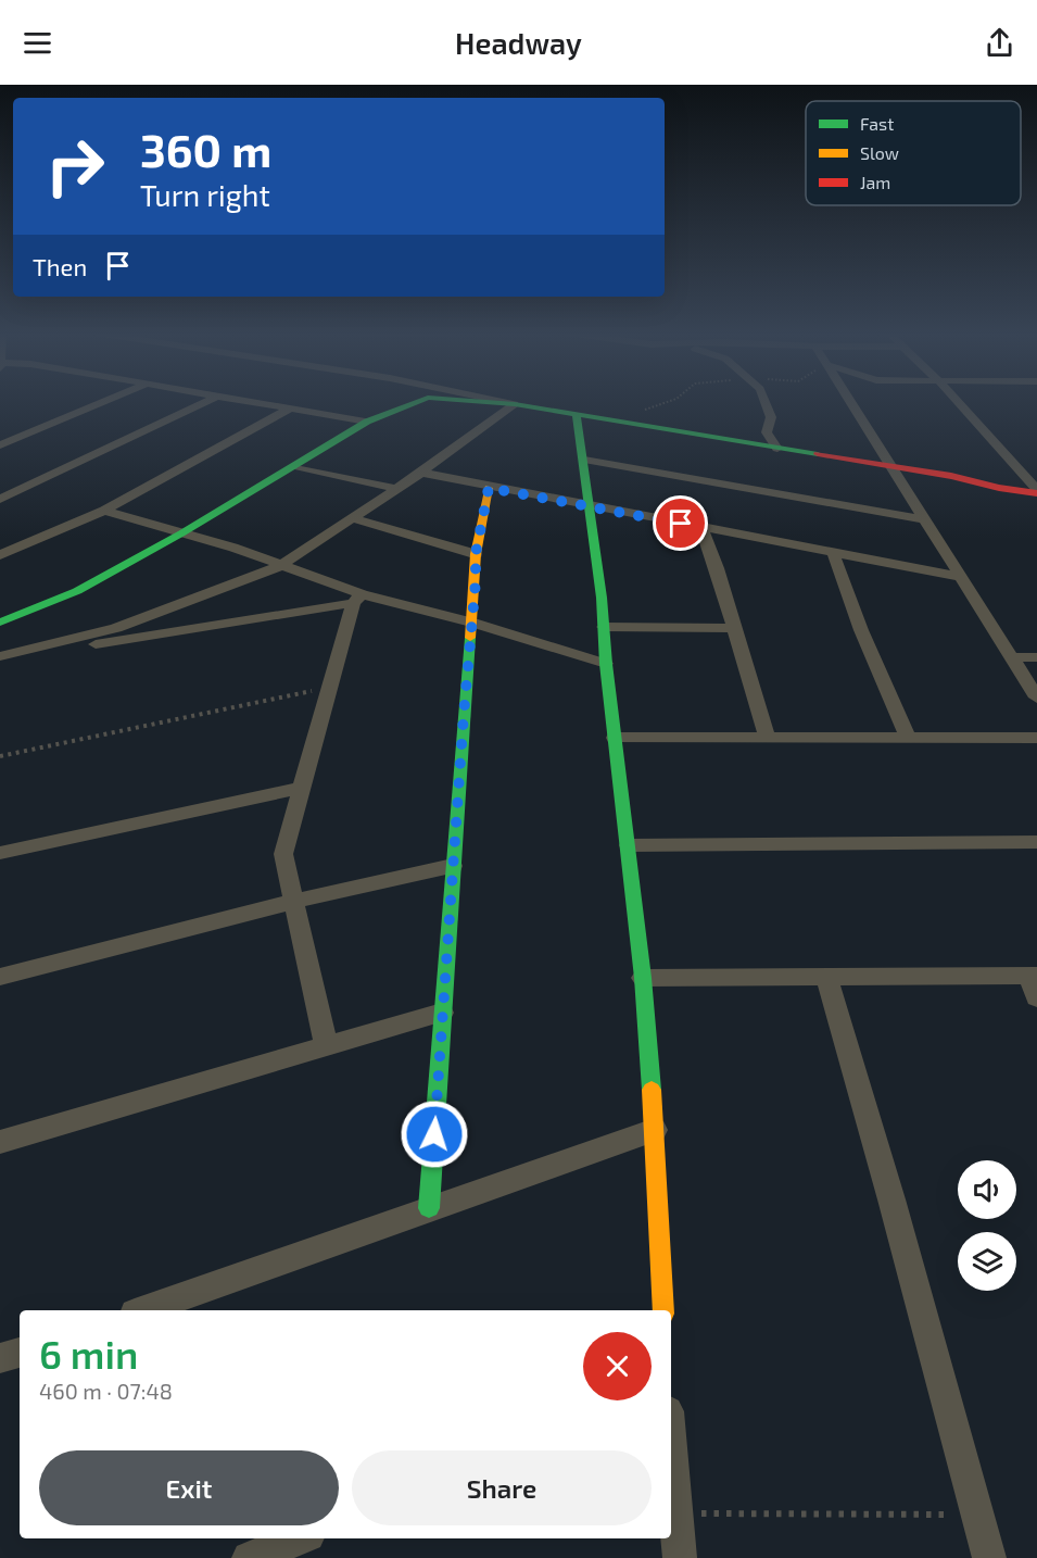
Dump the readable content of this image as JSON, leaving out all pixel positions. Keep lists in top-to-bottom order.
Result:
{
  "legend": ["Fast", "Slow", "Jam"],
  "page": {
    "header": "Headway",
    "turn": ["360 m", "Turn right"],
    "then": "Then",
    "heading": ["6 min", "460 m · 07:48"],
    "buttons": ["Exit", "Share"]
  }
}
